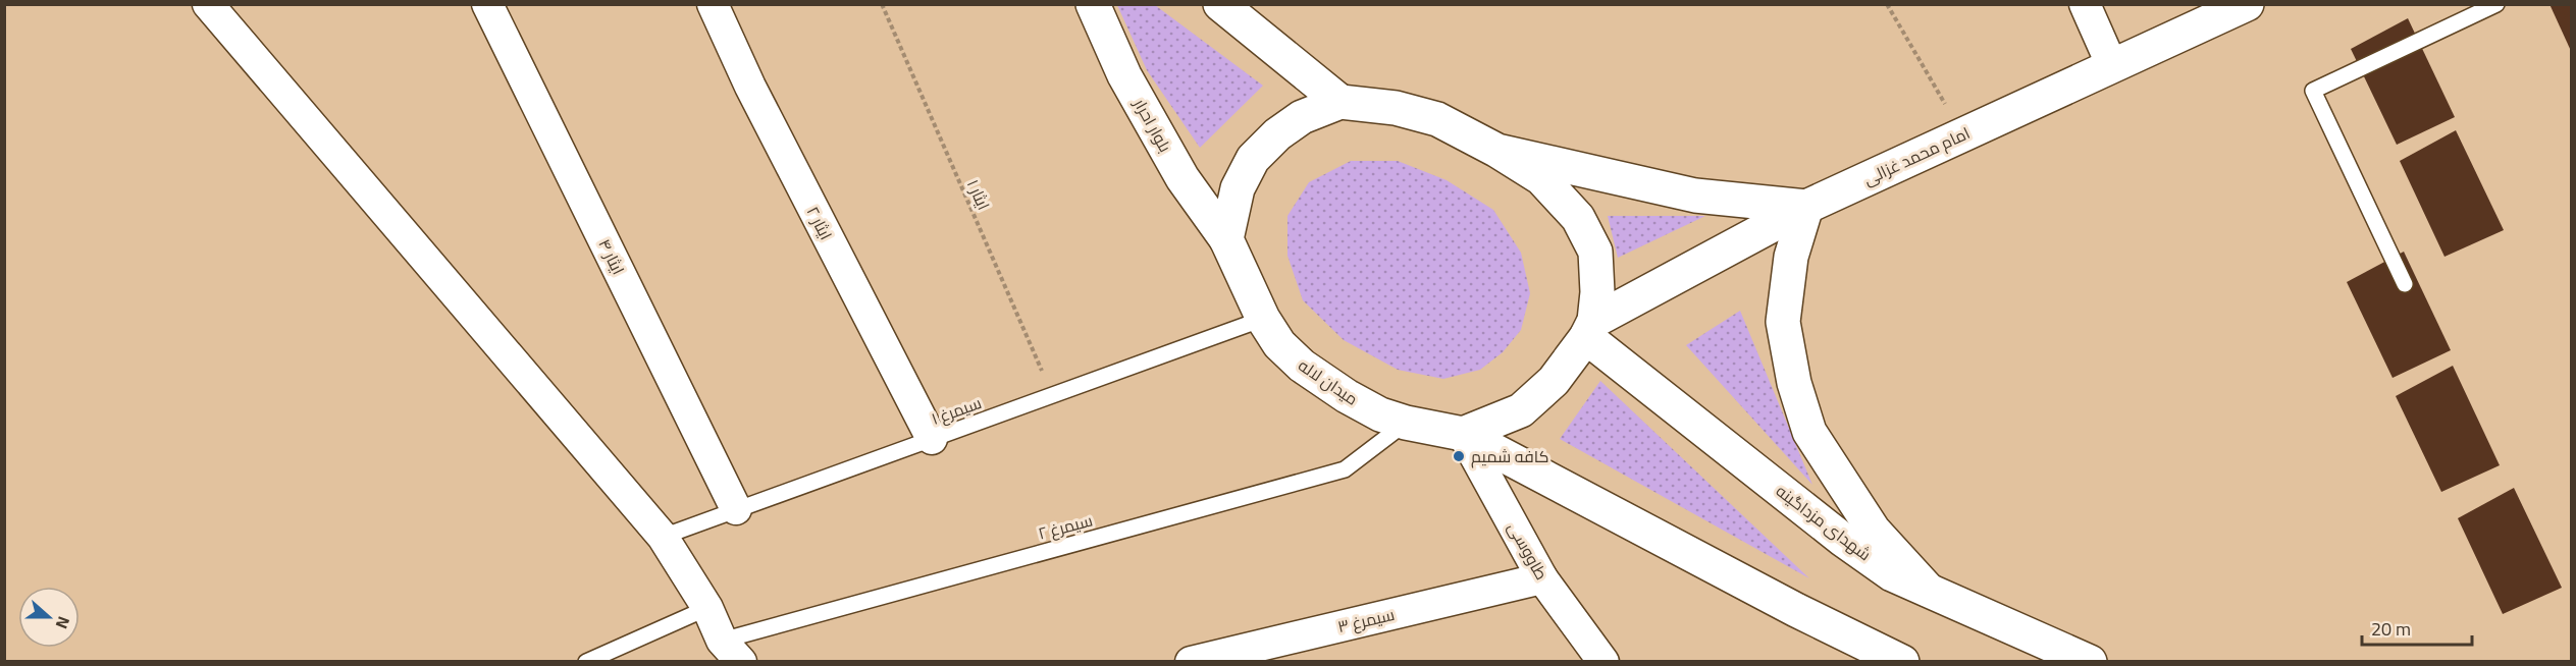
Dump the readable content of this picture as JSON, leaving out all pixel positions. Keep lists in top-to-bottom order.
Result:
{
  "streets": {
    "street": [
      "بلوار احرار",
      "امام محمد غزالی",
      "ایثار ۲",
      "ایثار ۴",
      "میدان لاله",
      "شهدای مزداگینه",
      "طاووسی",
      "سیمرغ ۳"
    ],
    "lane": ["سیمرغ ۱", "سیمرغ ۲"],
    "path": ["ایثار ۱"]
  },
  "crossings": [
    ["بلوار احرار", "میدان لاله"],
    ["امام محمد غزالی", "شهدای مزداگینه"],
    ["ایثار ۱", "سیمرغ ۱"],
    ["ایثار ۲", "سیمرغ ۱"],
    ["ایثار ۴", "سیمرغ ۱"],
    ["میدان لاله", "سیمرغ ۱"],
    ["میدان لاله", "سیمرغ ۲"],
    ["میدان لاله", "طاووسی"],
    ["طاووسی", "سیمرغ ۳"]
  ],
  "places": ["کافه شمیم"],
  "scale_bar": "20 m",
  "north": "right"
}
